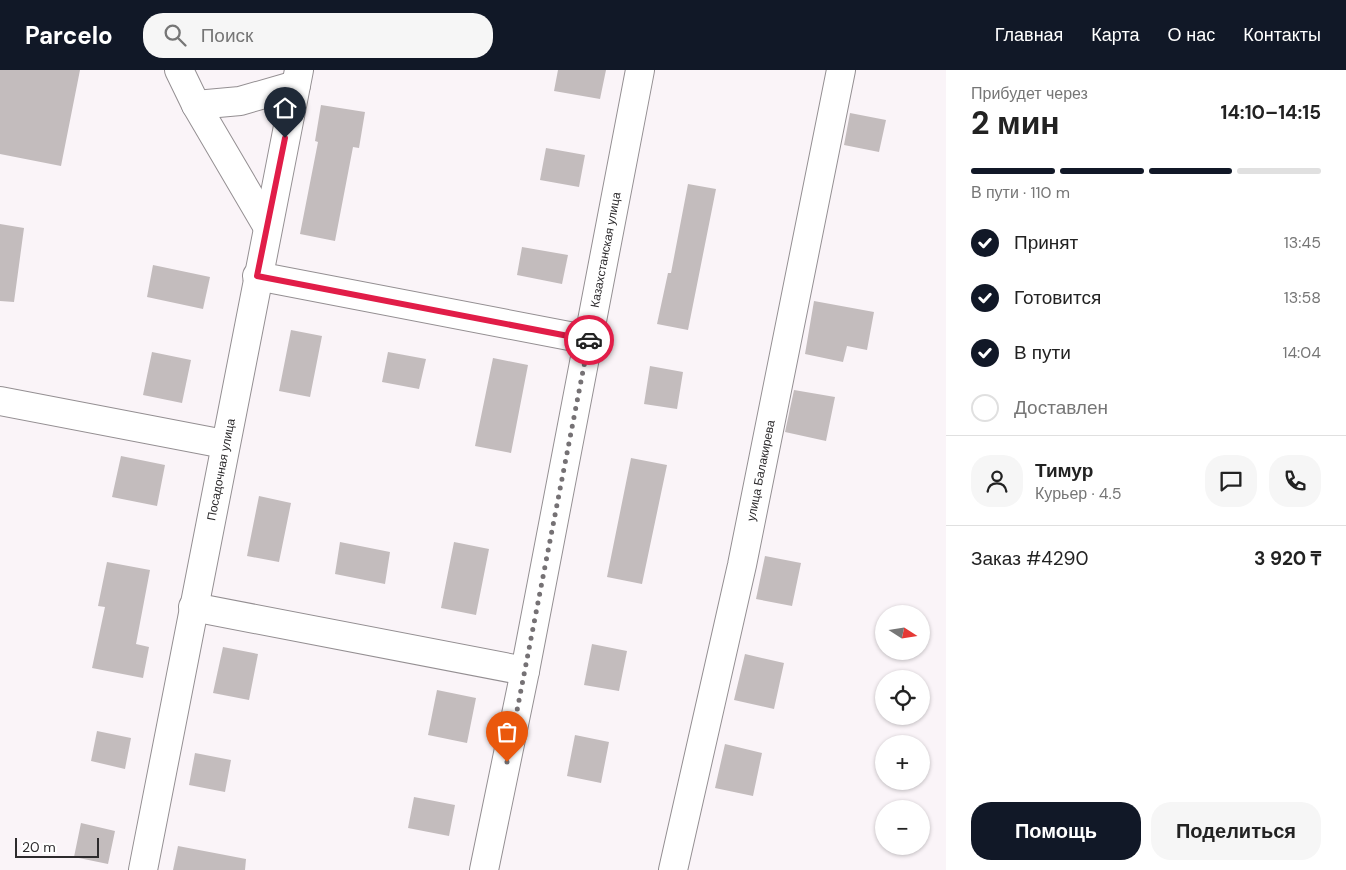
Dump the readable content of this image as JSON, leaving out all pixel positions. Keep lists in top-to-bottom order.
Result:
{
  "streets": {
    "street": ["Казахстанская улица", "Посадочная улица", "улица Балакирева"]
  },
  "scale_bar": "20 m",
  "north": "right",
  "page": {
    "header": "Parcelo",
    "search": "Поиск",
    "nav": [
      "Главная",
      "Карта",
      "О нас",
      "Контакты"
    ],
    "heading": ["2 мин", "Прибудет через", "14:10–14:15"],
    "panel": [
      "Тимур",
      "Курьер · 4.5",
      "Заказ #4290",
      "3 920 ₸"
    ],
    "bar": "В пути · 110 m",
    "list": [
      ["Принят", "13:45"],
      ["Готовится", "13:58"],
      ["В пути", "14:04"],
      "Доставлен"
    ],
    "map_buttons": ["+", "−"],
    "buttons": ["Помощь", "Поделиться"],
    "scale": "20 m"
  }
}
